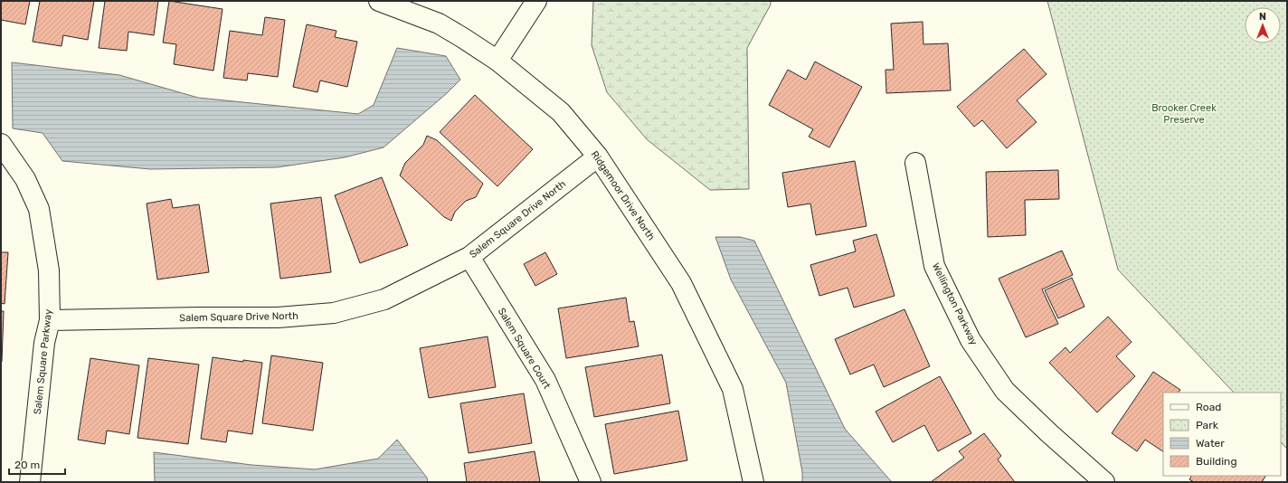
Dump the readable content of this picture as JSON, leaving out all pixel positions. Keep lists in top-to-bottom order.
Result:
{
  "streets": {
    "street": [
      "Ridgemoor Drive North",
      "Salem Square Drive North",
      "Wellington Parkway",
      "Salem Square Court",
      "Salem Square Parkway"
    ]
  },
  "crossings": [
    ["Ridgemoor Drive North", "Salem Square Drive North"],
    ["Salem Square Drive North", "Salem Square Court"],
    ["Salem Square Drive North", "Salem Square Parkway"]
  ],
  "parks": ["Brooker Creek Preserve"],
  "legend": [
    "Road",
    "Park",
    "Water",
    "Building"
  ],
  "scale_bar": "20 m",
  "north": "top"
}
